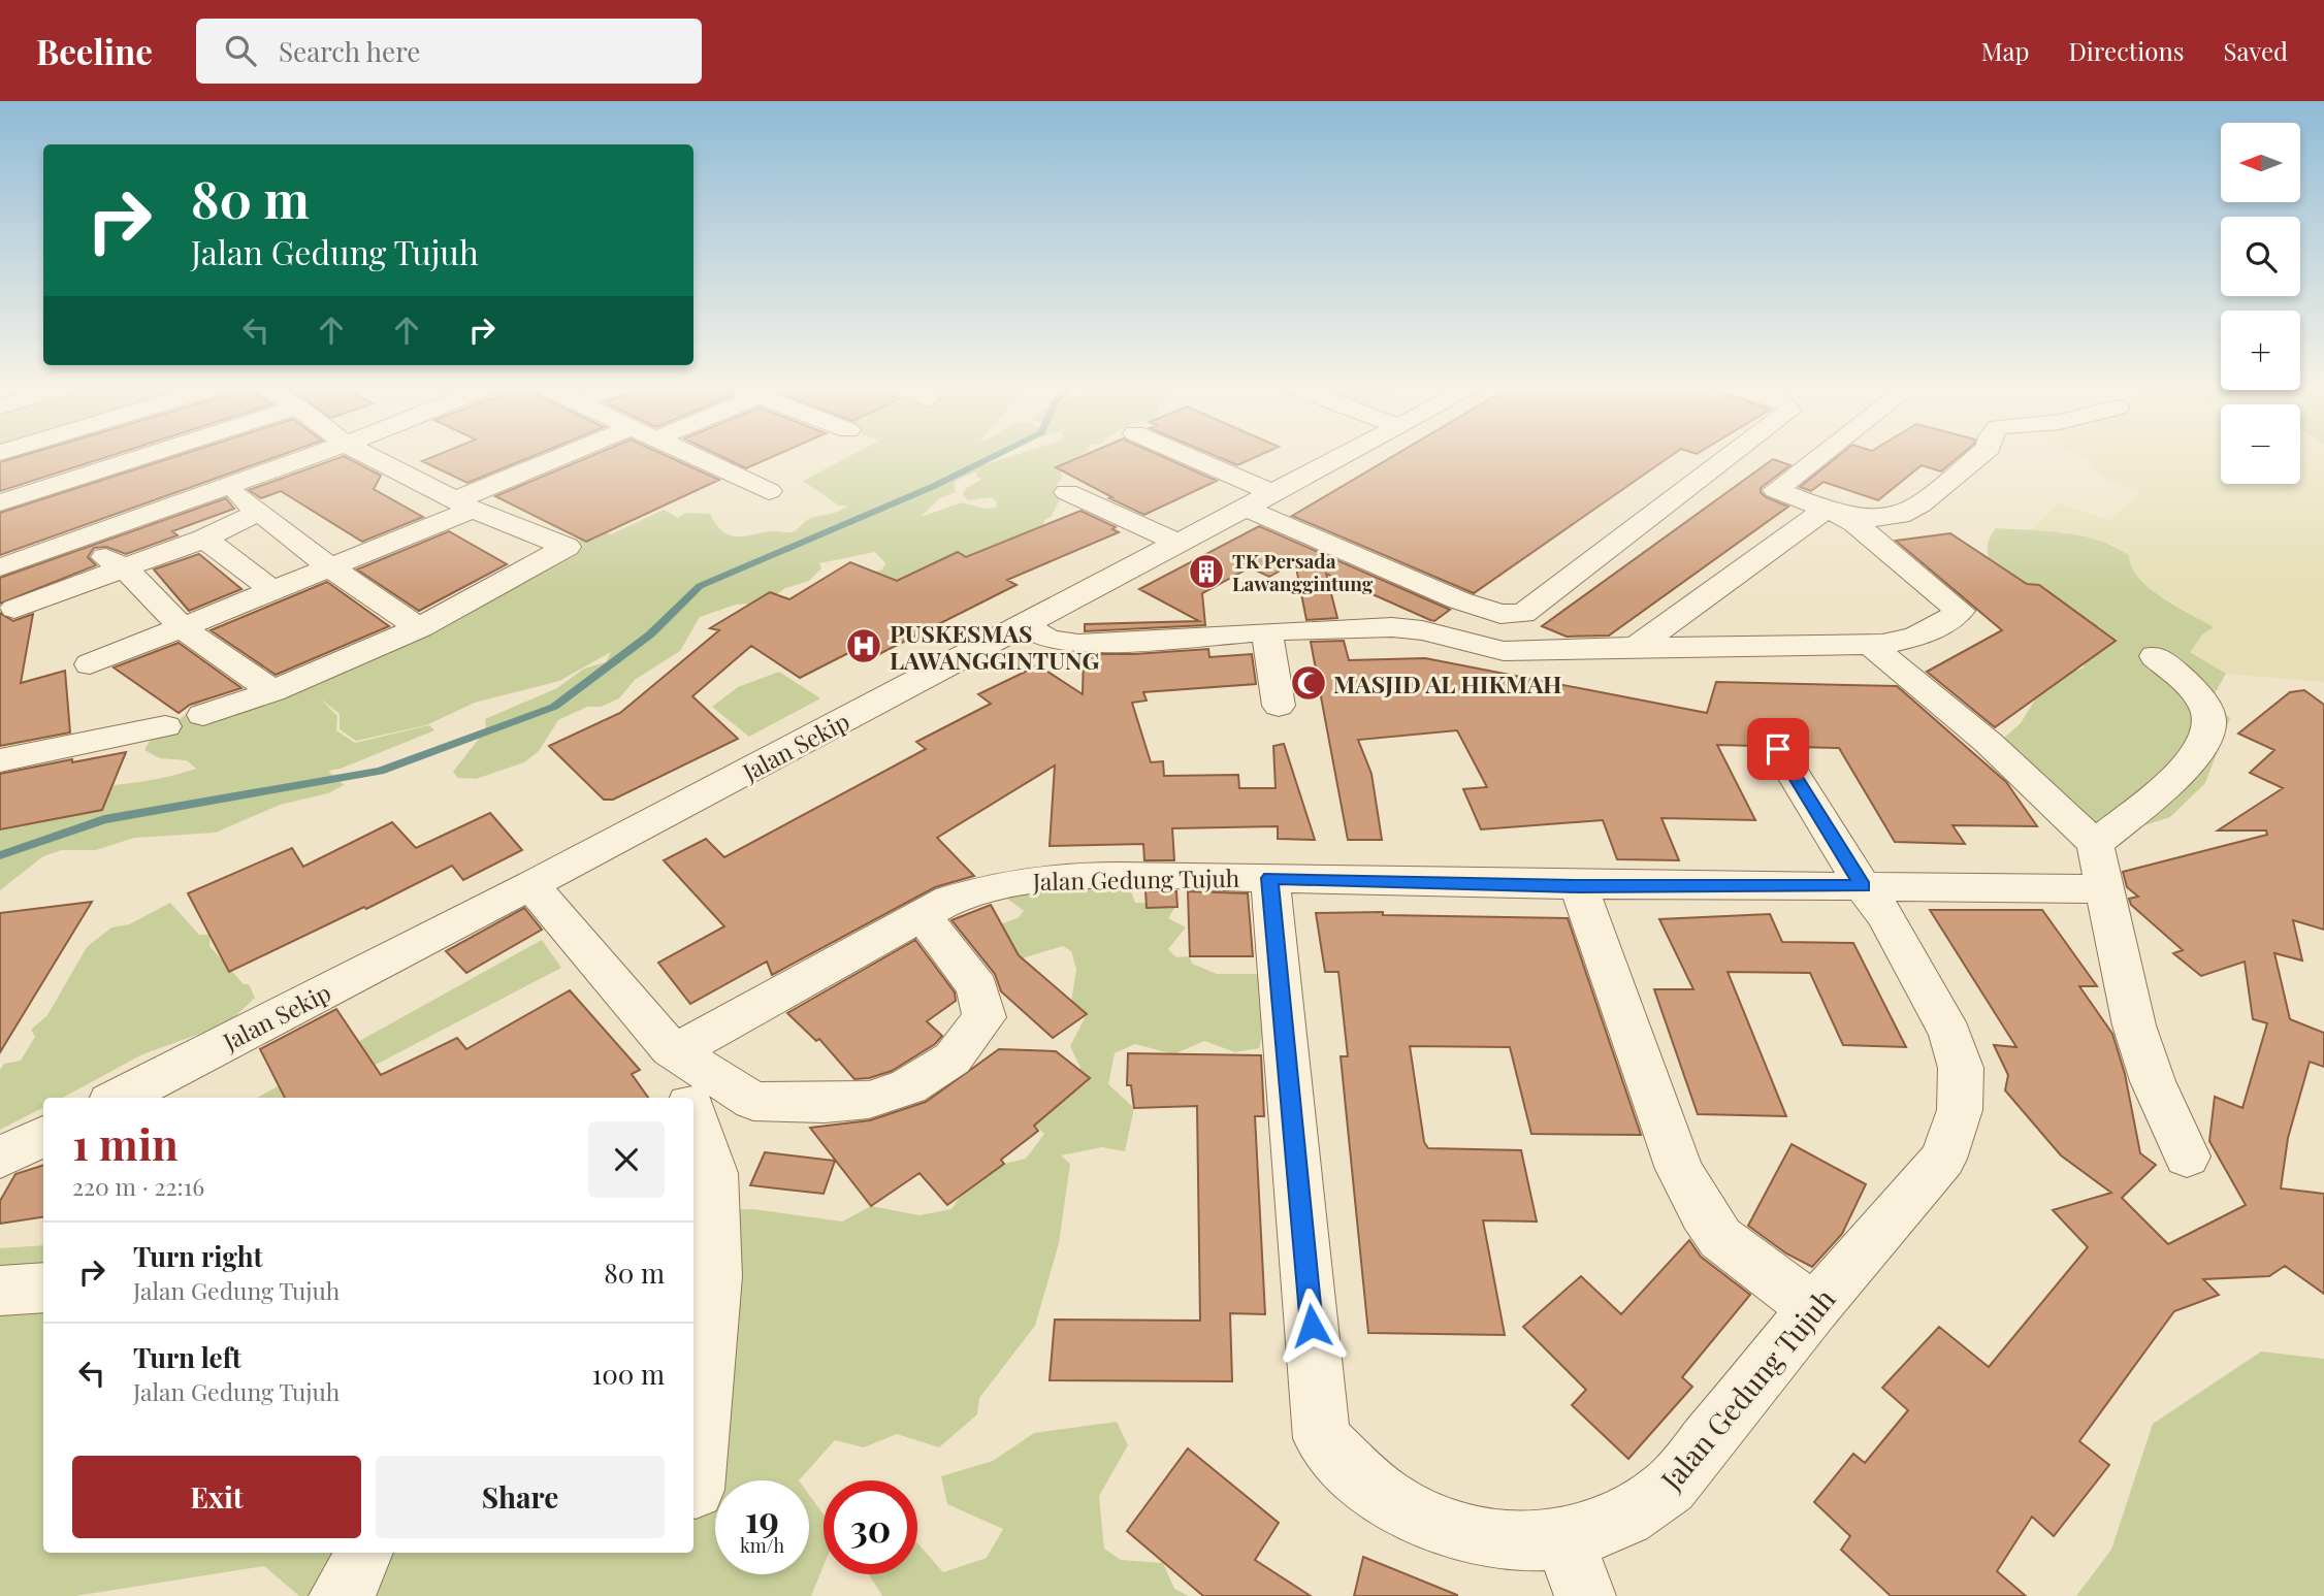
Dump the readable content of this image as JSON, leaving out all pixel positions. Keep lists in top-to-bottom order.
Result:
{
  "streets": {
    "street": ["Jalan Sekip", "Jalan Gedung Tujuh"]
  },
  "places": {
    "building": ["TK Persada Lawanggintung"],
    "hospital": ["PUSKESMAS LAWANGGINTUNG"],
    "mosque": ["MASJID AL HIKMAH"]
  },
  "north": "left",
  "page": {
    "header": "Beeline",
    "search": "Search here",
    "nav": ["Map", "Directions", "Saved"],
    "map_buttons": ["+", "−"],
    "turn": ["80 m", "Jalan Gedung Tujuh"],
    "heading": ["1 min", "220 m · 22:16"],
    "list": [
      {
        "name": "Turn right",
        "note": "Jalan Gedung Tujuh",
        "value": "80 m"
      },
      {
        "name": "Turn left",
        "note": "Jalan Gedung Tujuh",
        "value": "100 m"
      }
    ],
    "buttons": ["Exit", "Share"],
    "speed": "19 km/h",
    "limit": "30"
  }
}
